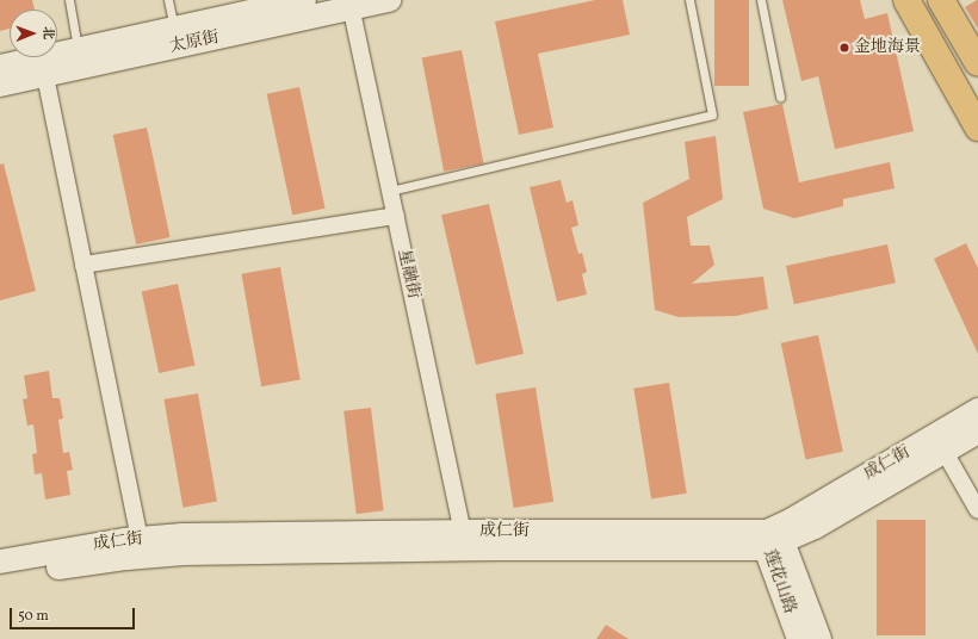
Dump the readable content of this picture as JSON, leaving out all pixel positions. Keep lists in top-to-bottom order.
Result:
{
  "streets": {
    "street": [
      "太原街",
      "星融街",
      "成仁街",
      "莲花山路"
    ]
  },
  "crossings": [
    ["太原街", "星融街"],
    ["星融街", "成仁街"],
    ["成仁街", "莲花山路"]
  ],
  "places": ["金地海景"],
  "scale_bar": "50 m",
  "north": "right"
}
